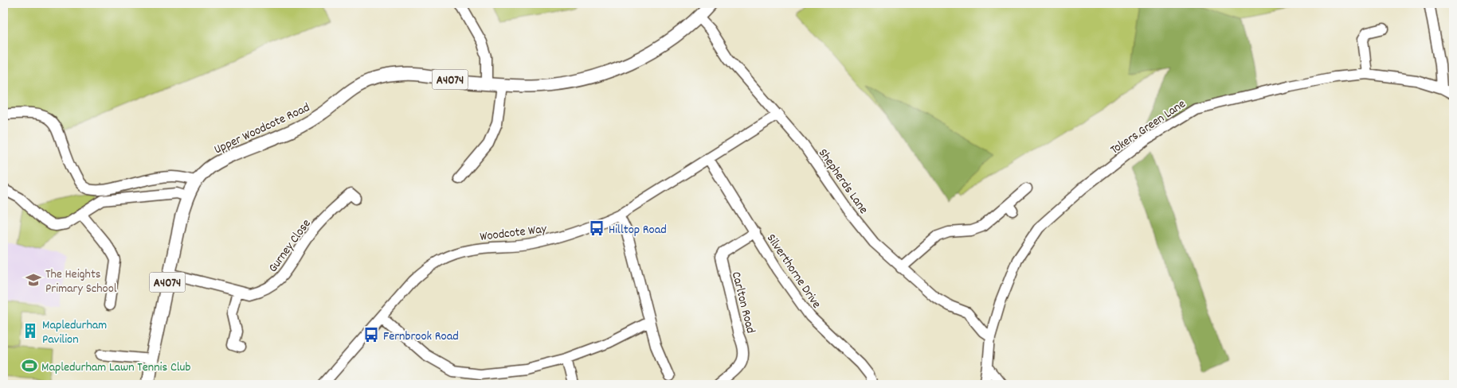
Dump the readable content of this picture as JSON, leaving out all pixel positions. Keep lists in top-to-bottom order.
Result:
{
  "streets": {
    "main road": ["A4074", "Upper Woodcote Road"],
    "street": [
      "Tokers Green Lane",
      "Shepherds Lane",
      "Woodcote Way",
      "Gurney Close",
      "Silverthorne Drive",
      "Carlton Road"
    ]
  },
  "crossings": [
    ["Tokers Green Lane", "Shepherds Lane"],
    ["Upper Woodcote Road", "Shepherds Lane"],
    ["Upper Woodcote Road", "Gurney Close"],
    ["Shepherds Lane", "Woodcote Way"],
    ["Woodcote Way", "Silverthorne Drive"],
    ["Silverthorne Drive", "Carlton Road"]
  ],
  "places": {
    "bus stop": ["Hilltop Road", "Fernbrook Road"],
    "school or university": ["The Heights Primary School"],
    "building": ["Mapledurham Pavilion"],
    "sports": ["Mapledurham Lawn Tennis Club"]
  }
}
